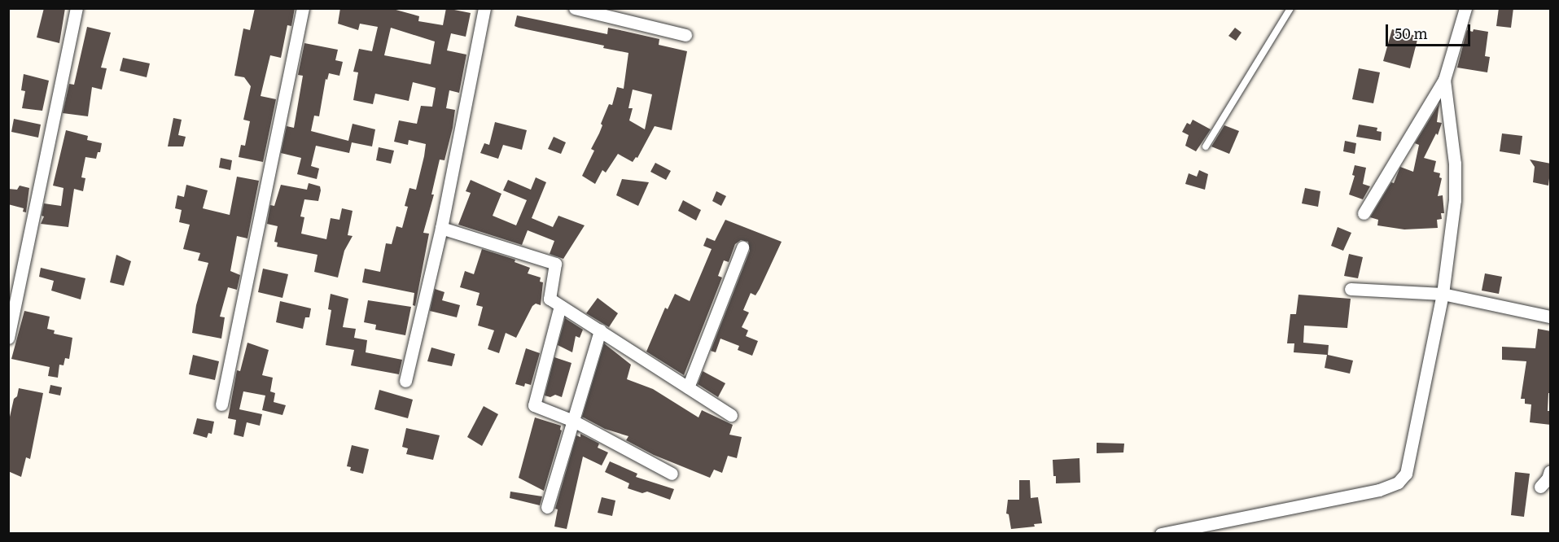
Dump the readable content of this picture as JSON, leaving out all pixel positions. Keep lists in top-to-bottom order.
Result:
{
  "scale_bar": "50 m"
}
